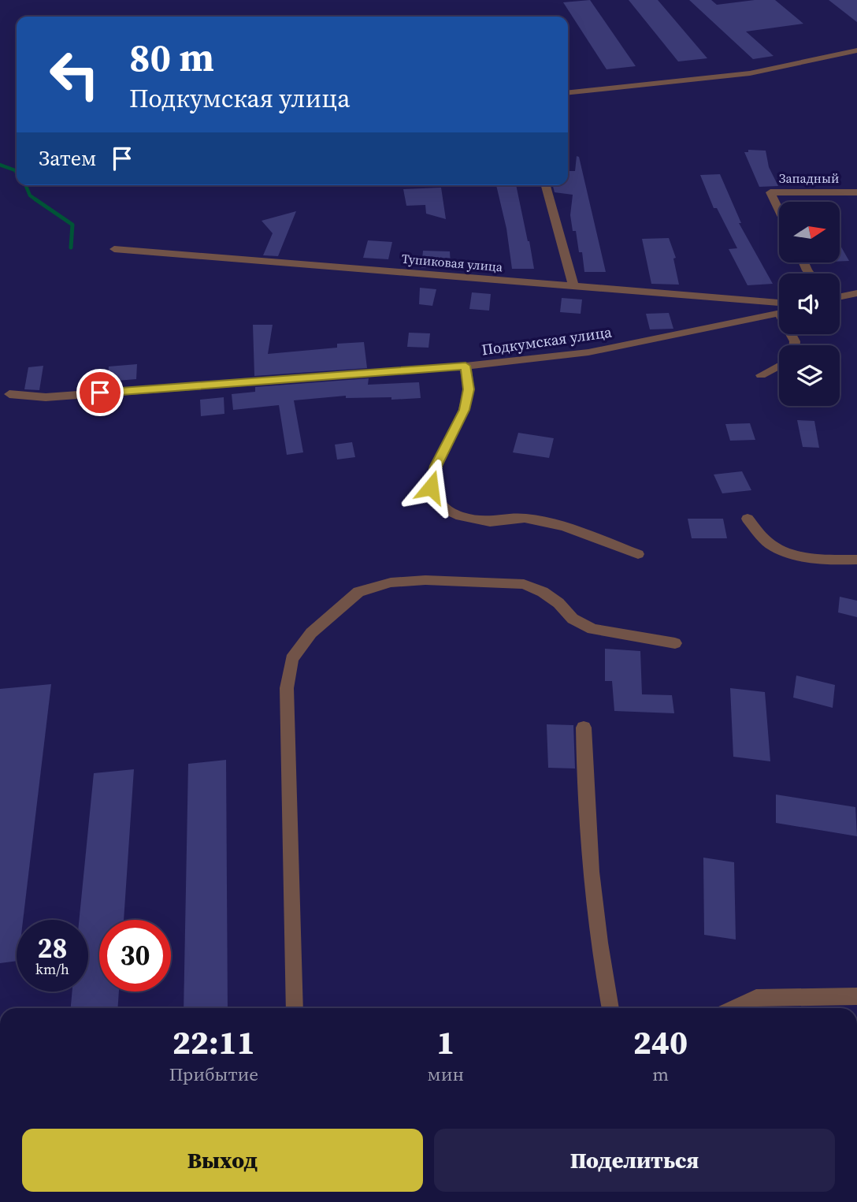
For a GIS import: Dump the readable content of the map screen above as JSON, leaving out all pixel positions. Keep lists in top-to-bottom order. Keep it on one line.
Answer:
{"streets":{"street":["Западный","Тупиковая улица","Подкумская улица"]},"north":"right","page":{"turn":["80 m","Подкумская улица"],"then":"Затем","speed":"28 km/h","limit":"30","eta":["22:11","Прибытие","1","мин","240","m"],"buttons":["Выход","Поделиться"]}}
